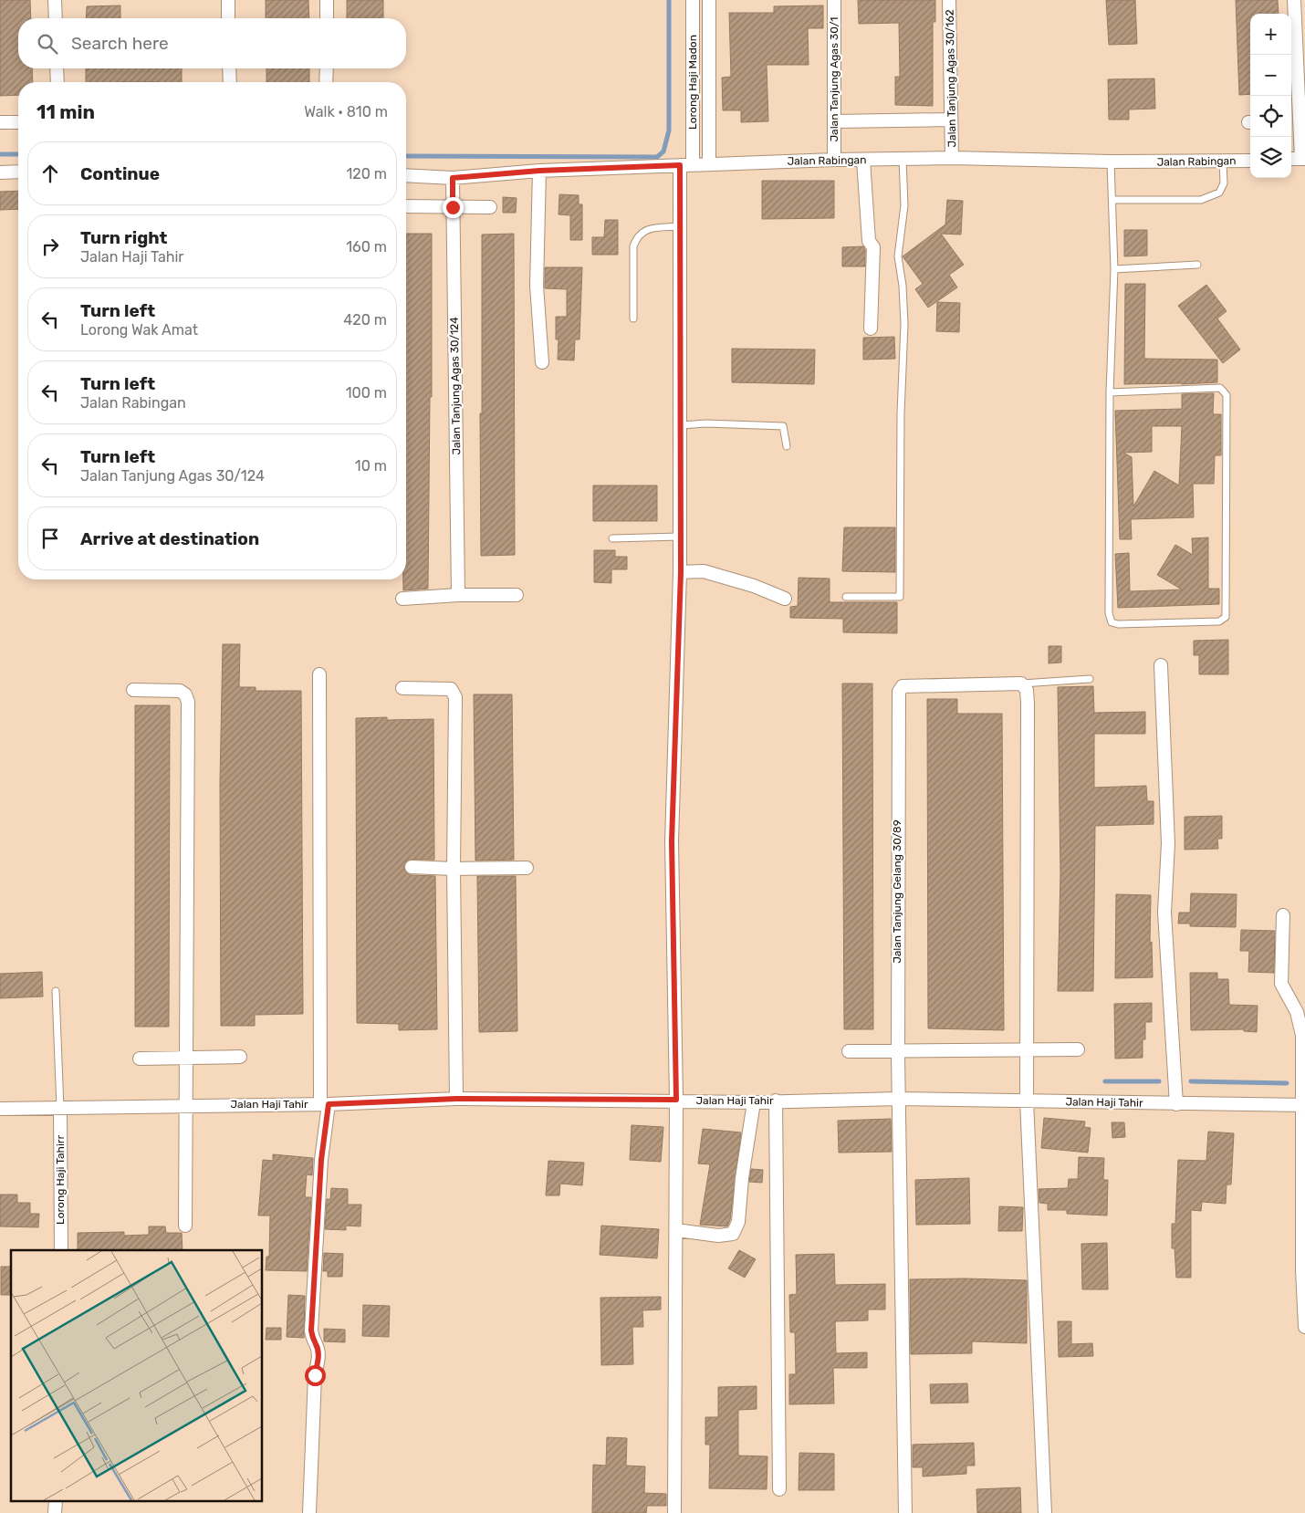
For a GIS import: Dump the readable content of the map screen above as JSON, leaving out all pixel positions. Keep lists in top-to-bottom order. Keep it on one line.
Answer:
{"streets":{"street":["Jalan Tanjung Agas 30/162","Jalan Tanjung Agas 30/1","Lorong Haji Madon","Jalan Rabingan","Jalan Tanjung Agas 30/124","Jalan Tanjung Gelang 30/89","Jalan Haji Tahir","Lorong Haji Tahirr"]},"crossings":[["Jalan Tanjung Agas 30/162","Jalan Rabingan"],["Jalan Tanjung Agas 30/1","Jalan Rabingan"],["Lorong Haji Madon","Jalan Rabingan"],["Lorong Haji Madon","Jalan Haji Tahir"],["Jalan Rabingan","Jalan Tanjung Agas 30/124"],["Jalan Tanjung Gelang 30/89","Jalan Haji Tahir"],["Jalan Haji Tahir","Lorong Haji Tahirr"]],"page":{"map_buttons":["+","−"],"search":"Search here","heading":["11 min","Walk · 810 m"],"list":[["Continue","120 m"],["Turn right","Jalan Haji Tahir","160 m"],["Turn left","Lorong Wak Amat","420 m"],["Turn left","Jalan Rabingan","100 m"],["Turn left","Jalan Tanjung Agas 30/124","10 m"],"Arrive at destination"]}}
